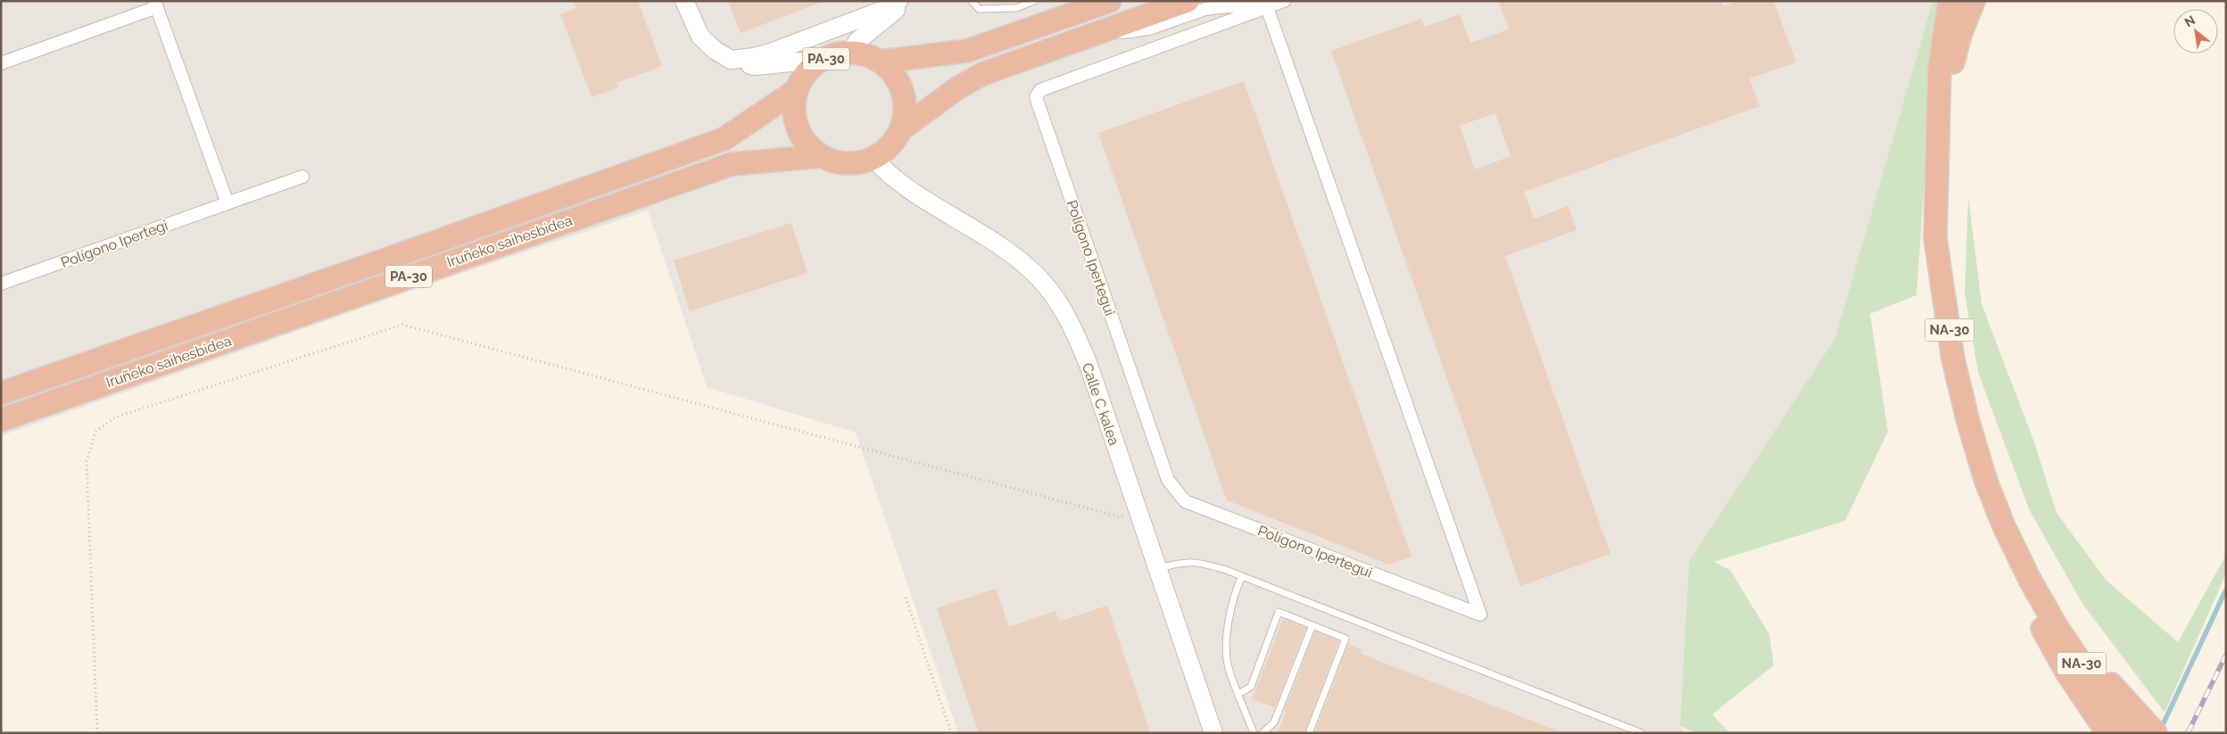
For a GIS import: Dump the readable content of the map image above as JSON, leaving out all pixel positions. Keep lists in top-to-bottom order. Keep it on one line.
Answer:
{"streets":{"highway":["PA-30","Iruñeko saihesbidea","NA-30"],"street":["Polígono Ipertegi","Polígono Ipertegui","Calle C kalea"]},"crossings":[["PA-30","Iruñeko saihesbidea"],["PA-30","Calle C kalea"],["Iruñeko saihesbidea","Calle C kalea"]],"north":"top left"}
